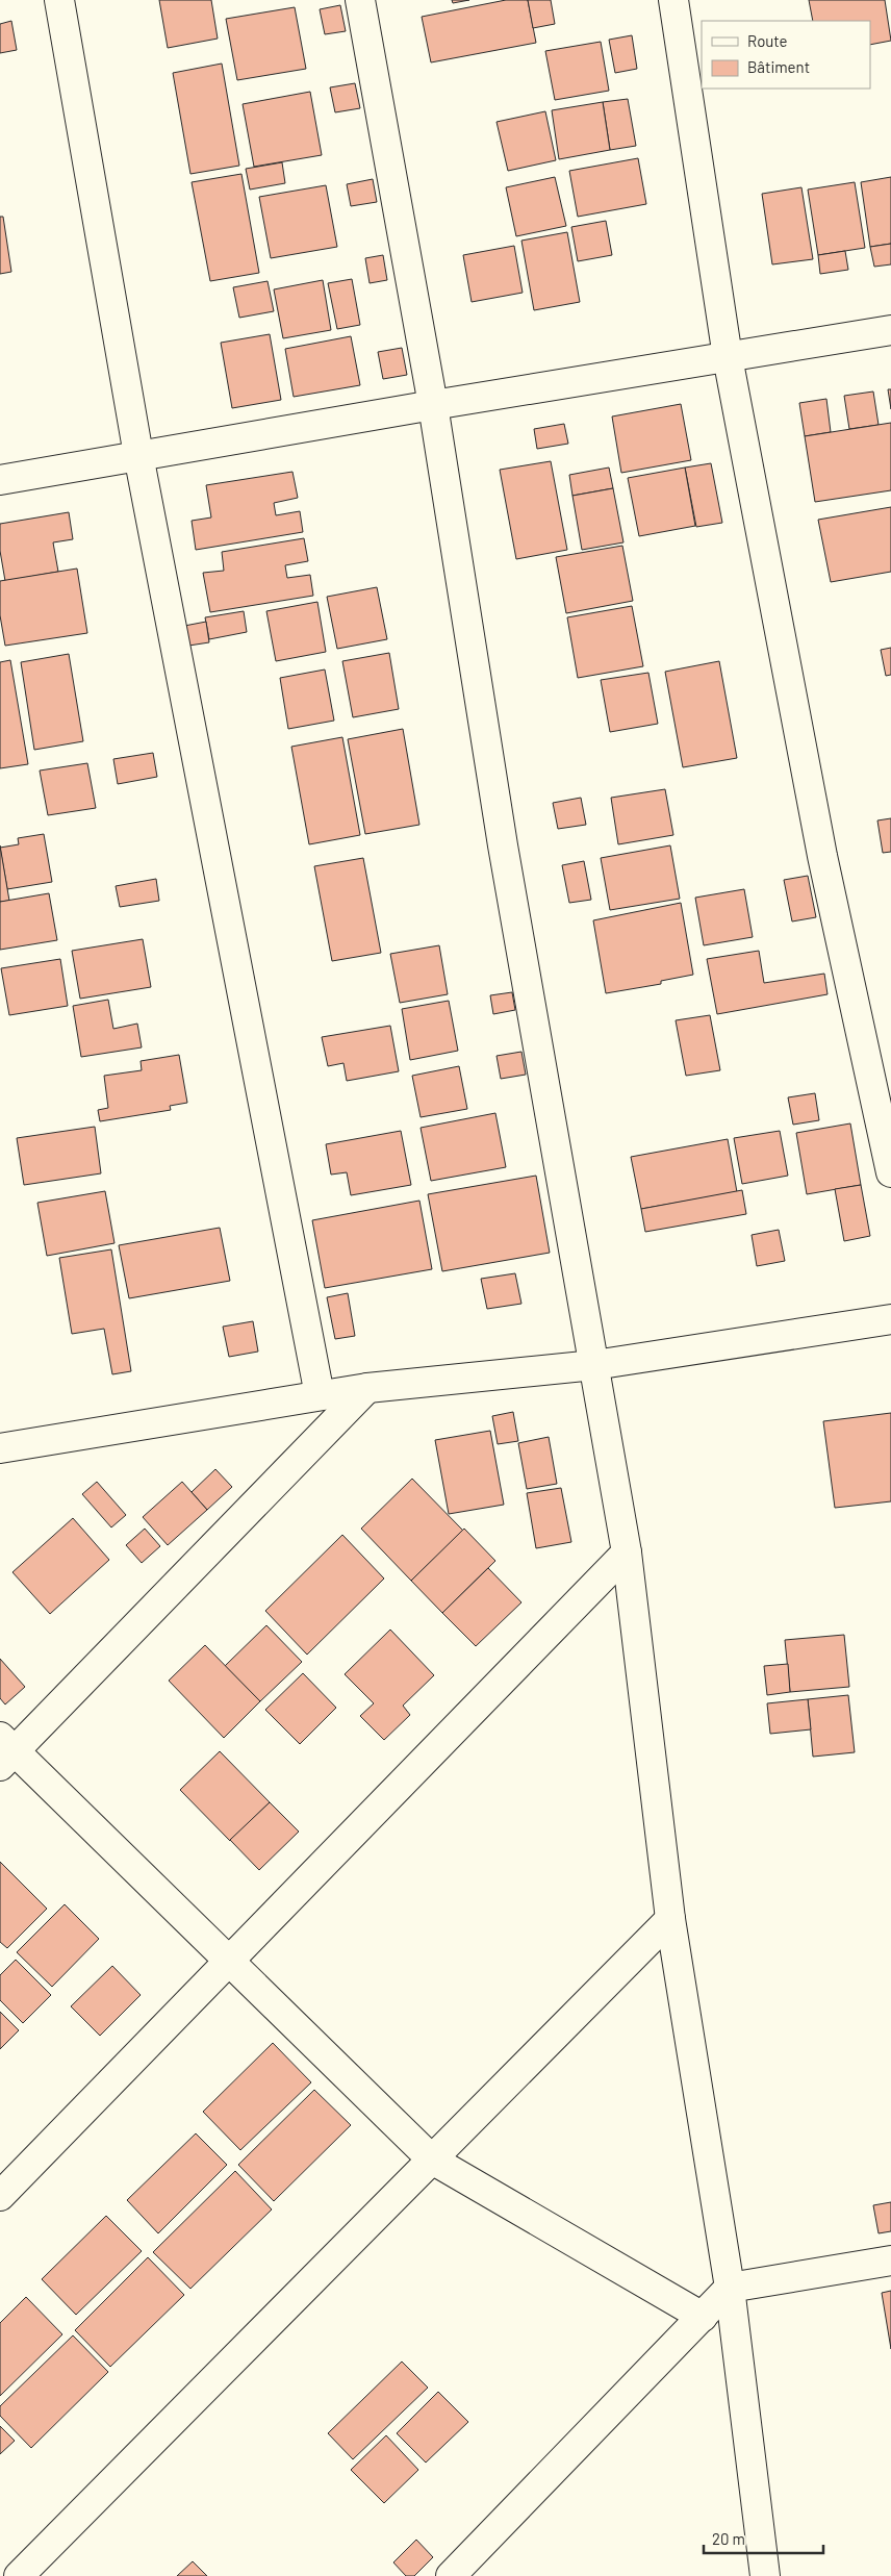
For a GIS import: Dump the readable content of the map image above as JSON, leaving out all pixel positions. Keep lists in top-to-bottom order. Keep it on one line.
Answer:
{"legend":["Route","Bâtiment"],"scale_bar":"20 m"}
